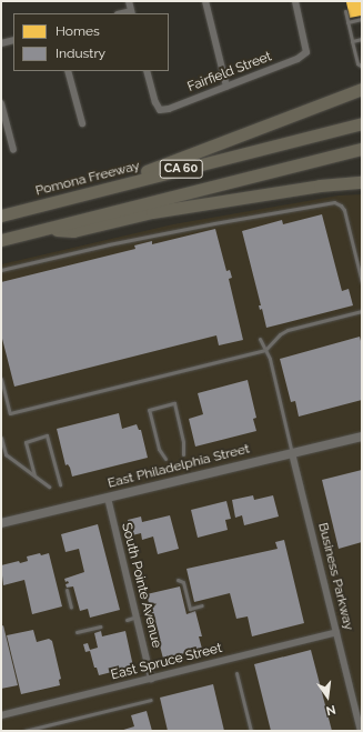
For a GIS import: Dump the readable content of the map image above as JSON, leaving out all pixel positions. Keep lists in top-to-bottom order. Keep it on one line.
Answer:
{"streets":{"highway":["CA 60","Pomona Freeway"],"street":["Fairfield Street","East Philadelphia Street","Business Parkway","South Pointe Avenue","East Spruce Street"]},"crossings":[["East Philadelphia Street","Business Parkway"],["East Philadelphia Street","South Pointe Avenue"],["Business Parkway","East Spruce Street"],["South Pointe Avenue","East Spruce Street"]],"legend":["Homes","Industry"],"north":"bottom"}
